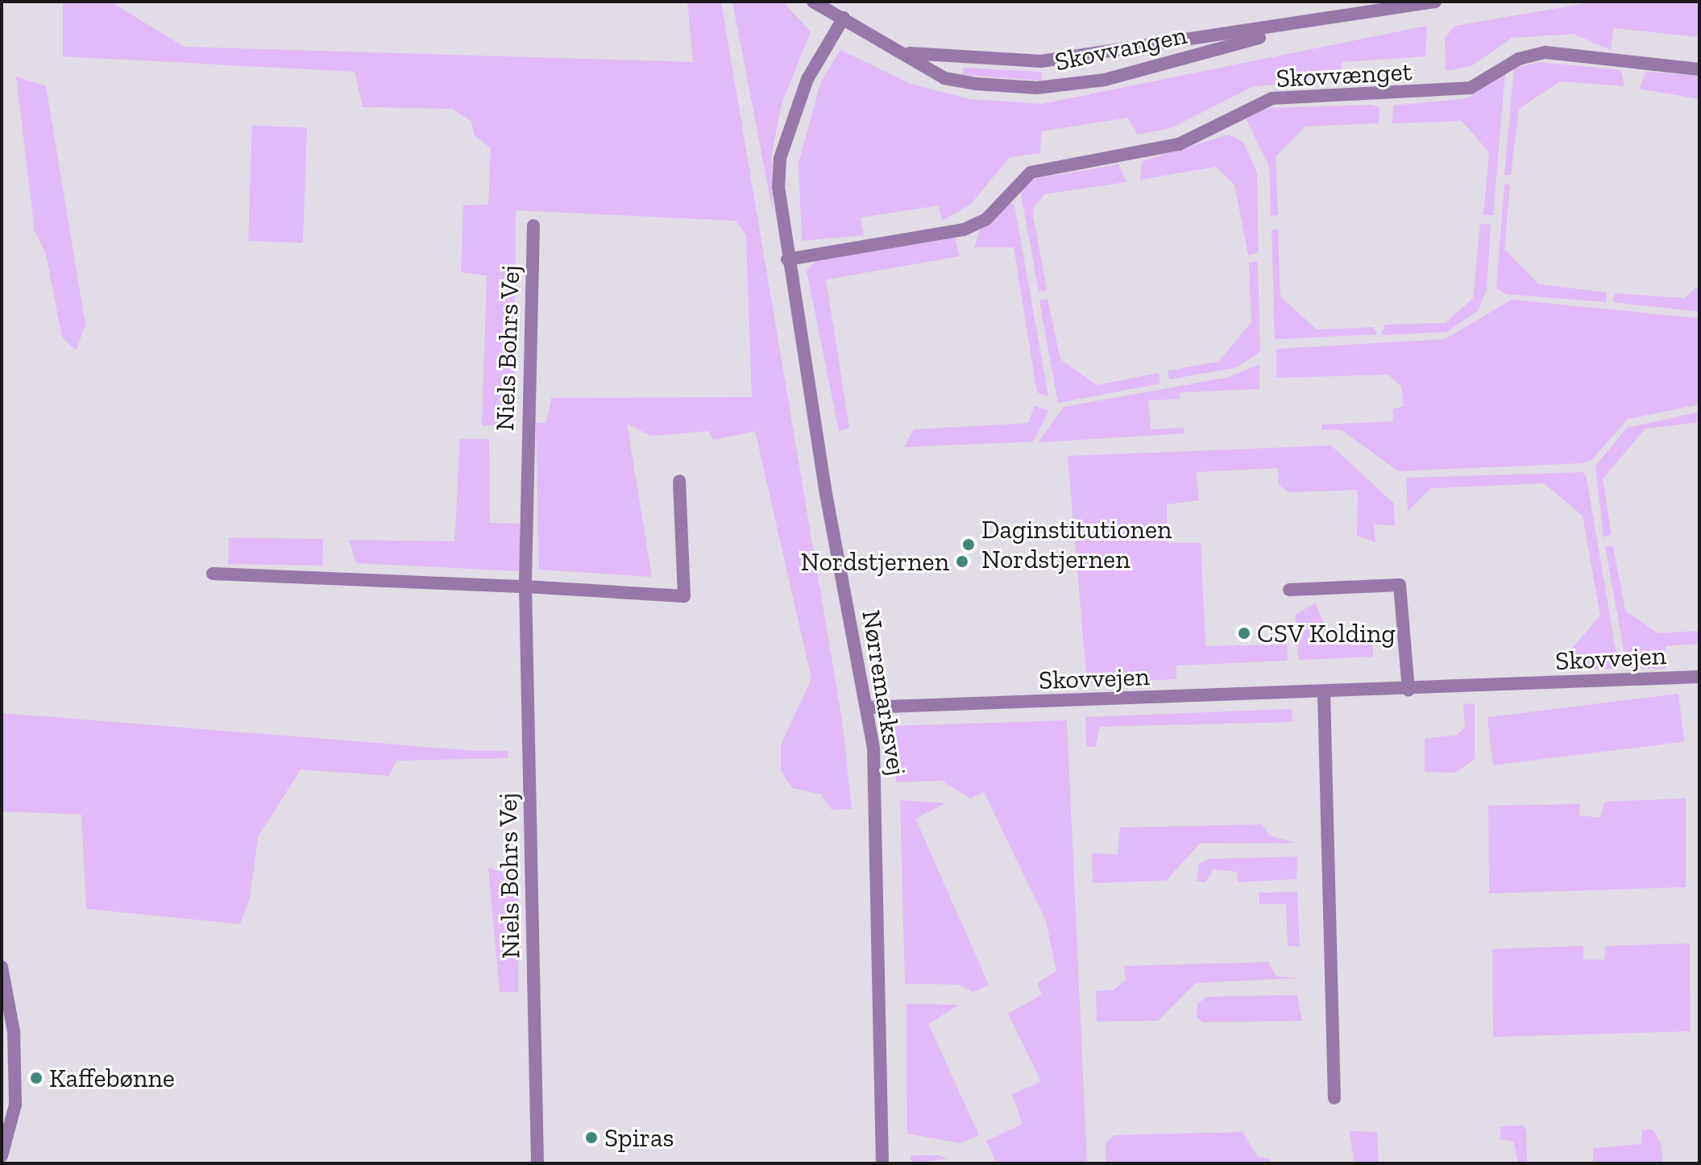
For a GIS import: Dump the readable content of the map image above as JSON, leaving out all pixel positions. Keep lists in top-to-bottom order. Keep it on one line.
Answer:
{"streets":{"street":["Skovvangen","Skovvænget","Niels Bohrs Vej","Skovvejen","Nørremarksvej"]},"crossings":[["Skovvangen","Nørremarksvej"],["Skovvænget","Nørremarksvej"],["Skovvejen","Nørremarksvej"]],"places":["Daginstitutionen Nordstjernen","Nordstjernen","CSV Kolding","Kaffebønne","Spiras"]}
